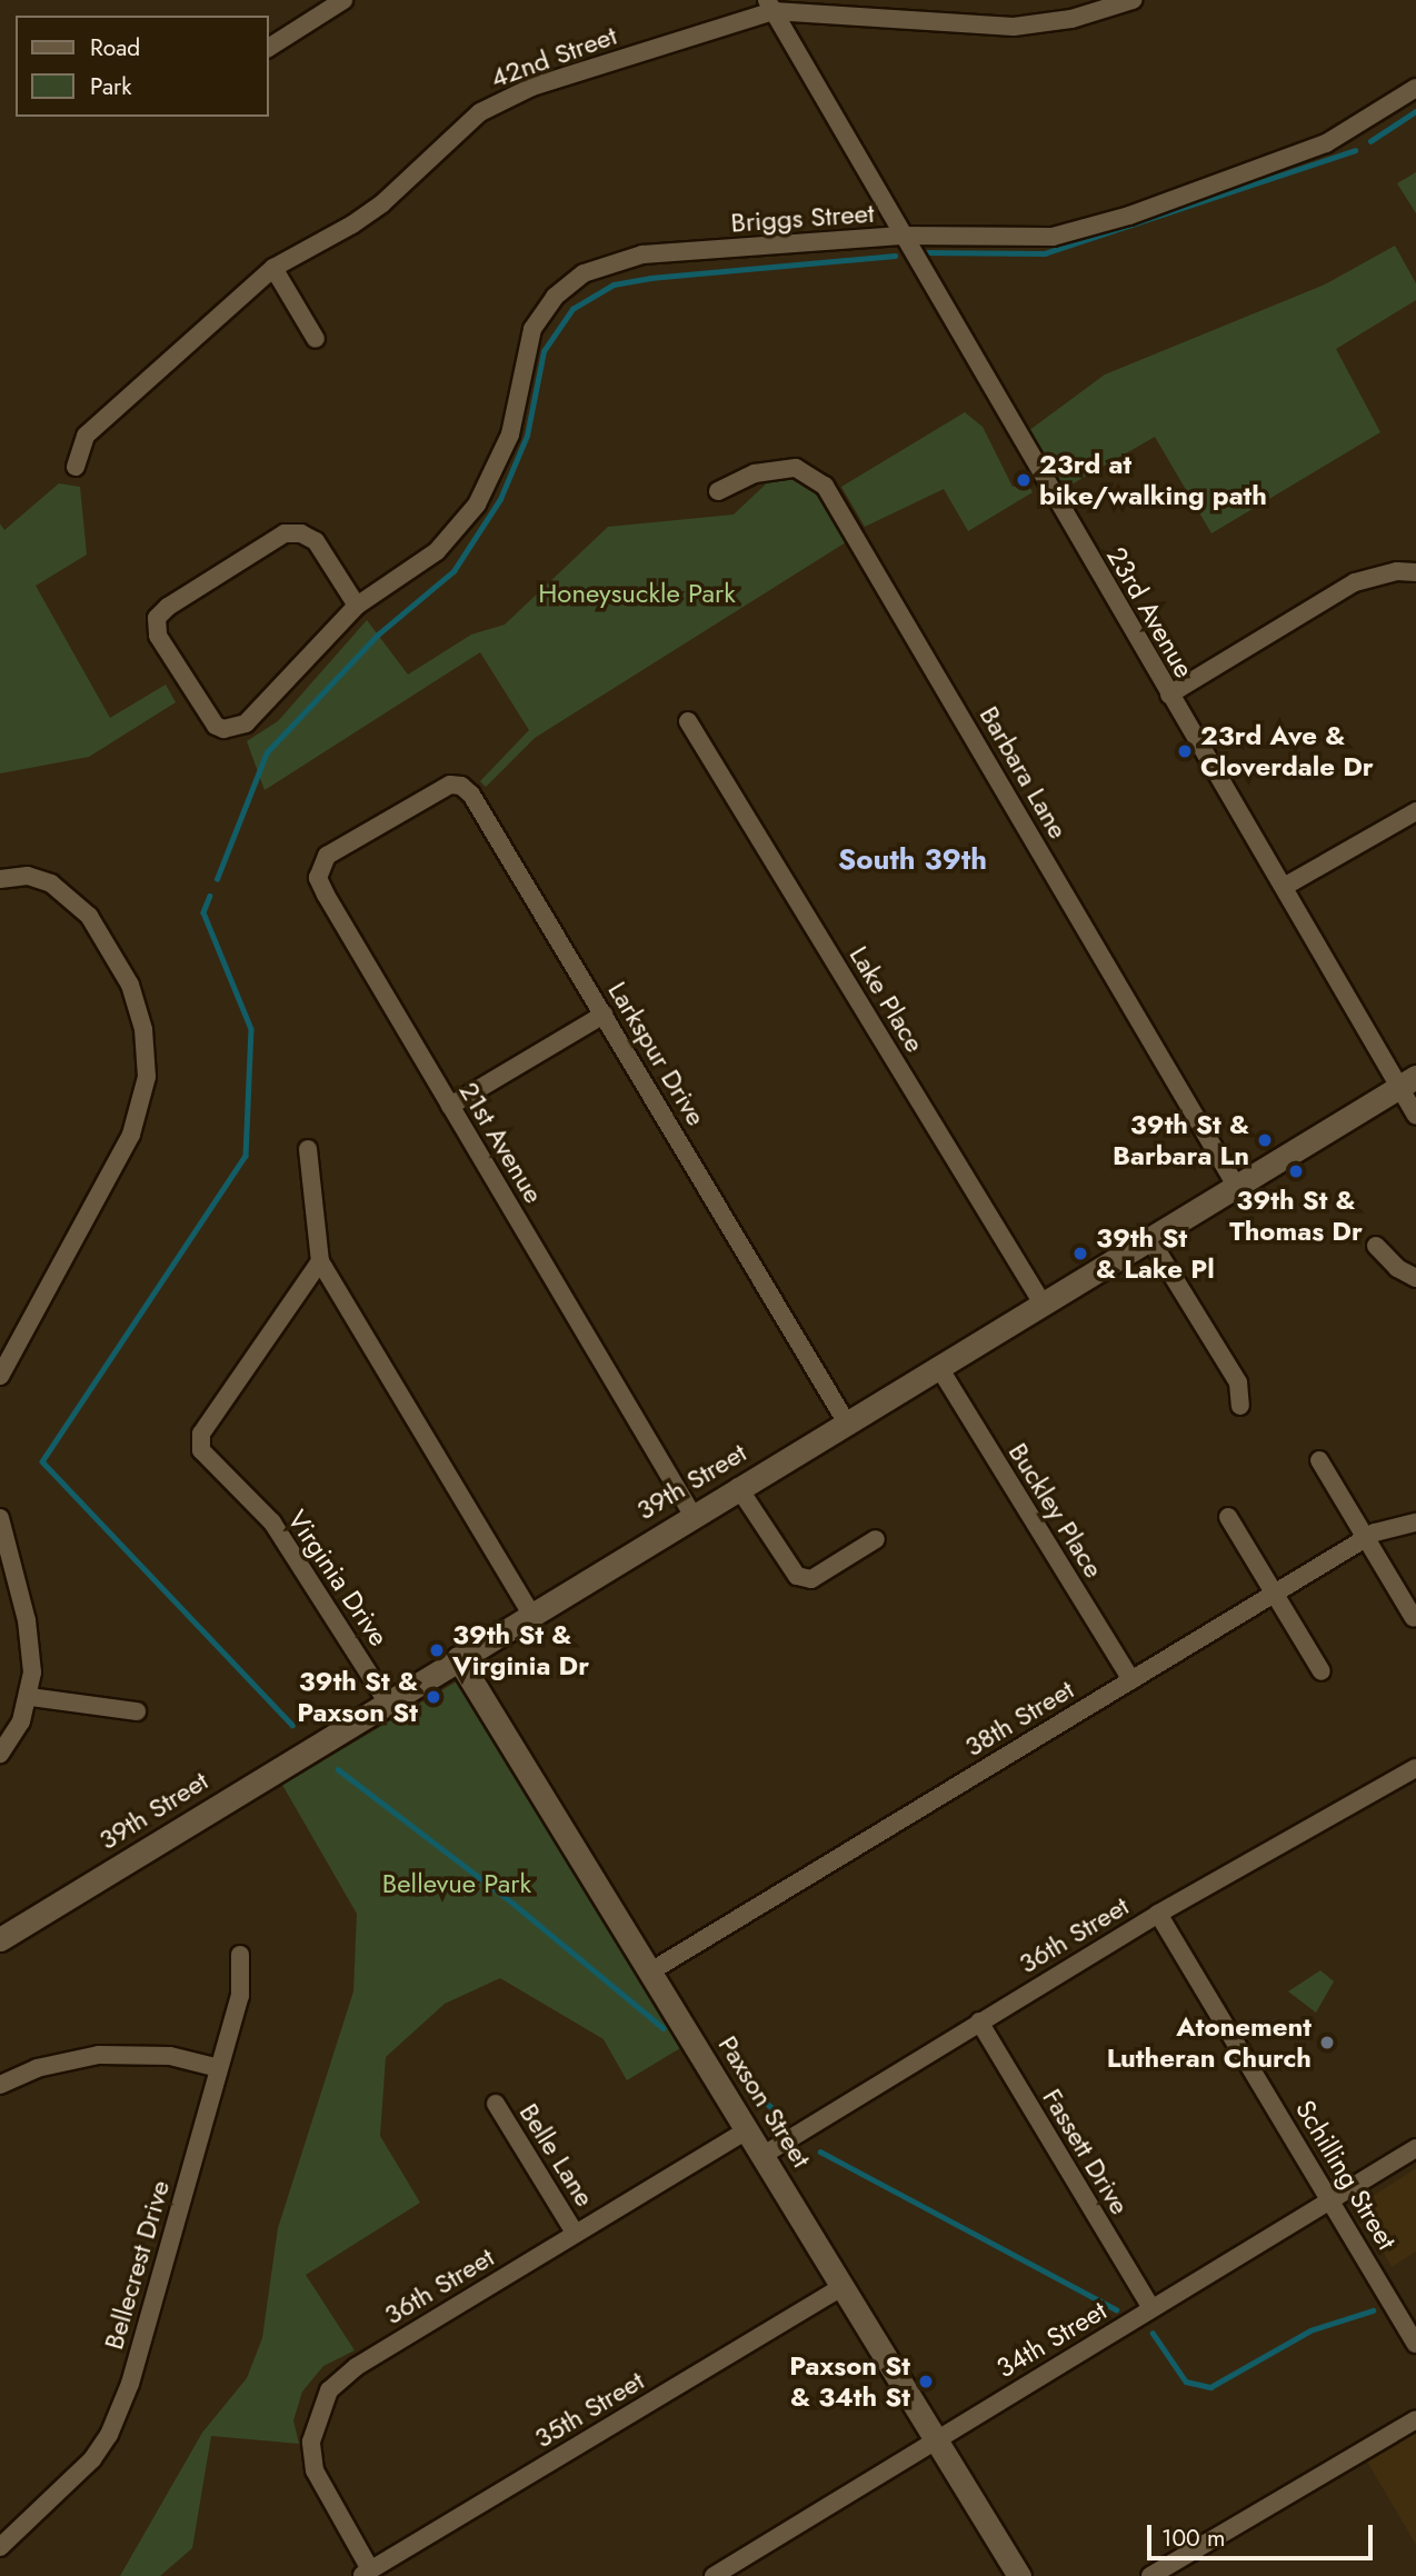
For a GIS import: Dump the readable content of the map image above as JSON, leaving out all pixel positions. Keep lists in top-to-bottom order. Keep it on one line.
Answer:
{"streets":{"main road":["39th Street","Paxson Street"],"street":["42nd Street","Briggs Street","23rd Avenue","Barbara Lane","Lake Place","Larkspur Drive","21st Avenue","Buckley Place","Virginia Drive","38th Street","36th Street","Fassett Drive","Belle Lane","Schilling Street","Bellecrest Drive","34th Street","35th Street"]},"crossings":[["42nd Street","23rd Avenue"],["Briggs Street","23rd Avenue"],["23rd Avenue","39th Street"],["Barbara Lane","39th Street"],["Lake Place","39th Street"],["Larkspur Drive","21st Avenue"],["Larkspur Drive","39th Street"],["21st Avenue","39th Street"],["39th Street","Buckley Place"],["39th Street","Virginia Drive"],["39th Street","Paxson Street"],["Buckley Place","38th Street"],["38th Street","Paxson Street"],["36th Street","Paxson Street"],["36th Street","Fassett Drive"],["36th Street","Belle Lane"],["36th Street","Schilling Street"],["36th Street","35th Street"],["Paxson Street","34th Street"],["Paxson Street","35th Street"],["Fassett Drive","34th Street"],["Schilling Street","34th Street"]],"districts":["South 39th"],"parks":["Honeysuckle Park","Bellevue Park"],"places":["23rd at bike/walking path","23rd Ave & Cloverdale Dr","39th St & Barbara Ln","39th St & Thomas Dr","39th St & Lake Pl","39th St & Virginia Dr","39th St & Paxson St","Atonement Lutheran Church","Paxson St & 34th St"],"legend":["Road","Park"],"scale_bar":"100 m"}
